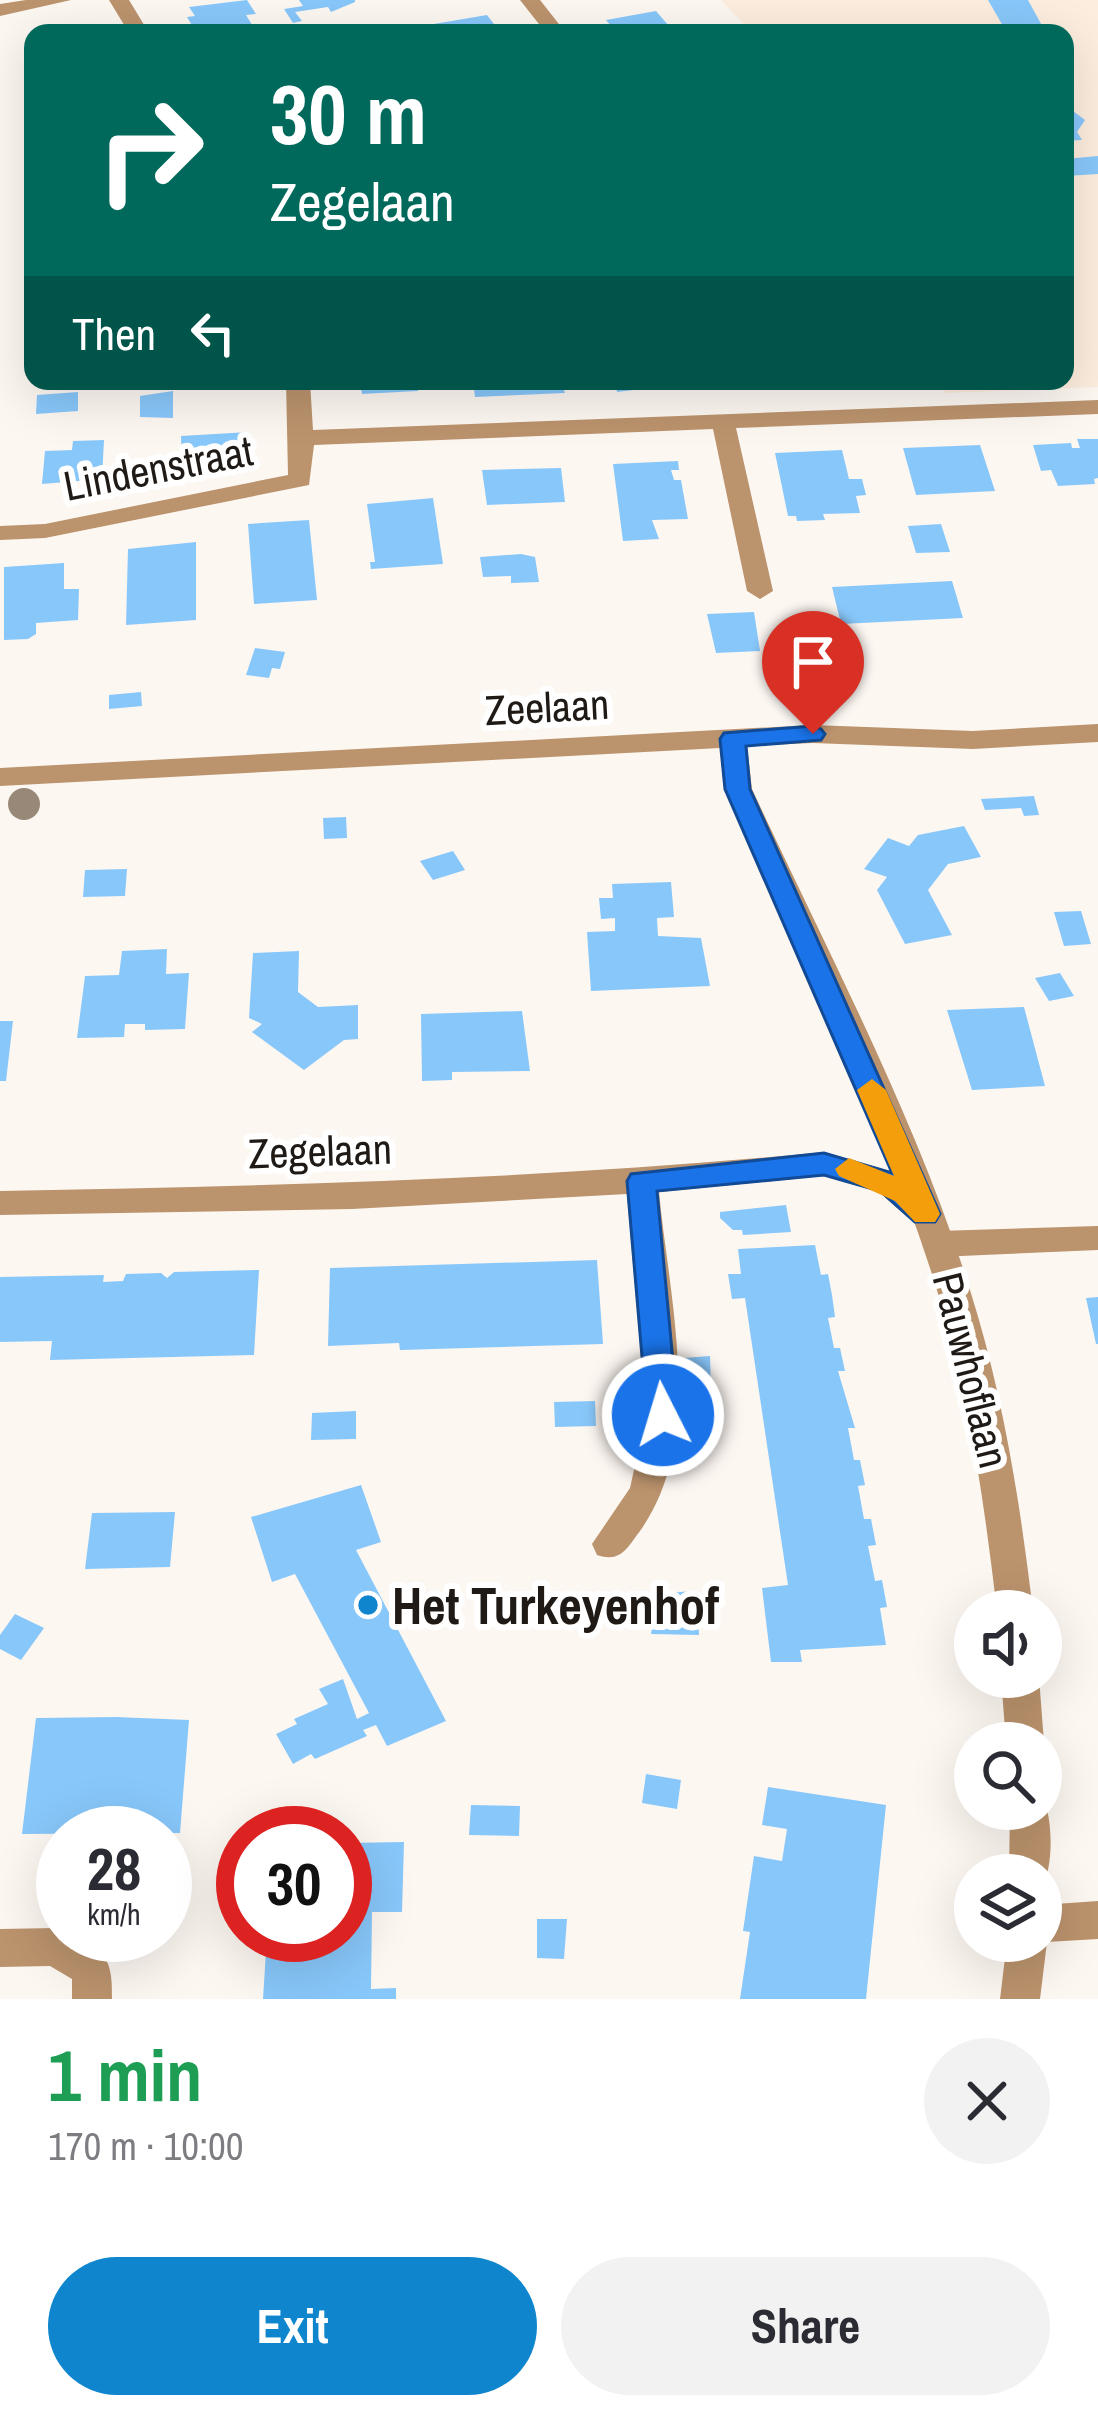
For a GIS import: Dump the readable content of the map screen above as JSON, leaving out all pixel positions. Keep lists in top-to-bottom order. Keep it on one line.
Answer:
{"streets":{"street":["Lindenstraat","Zeelaan","Zegelaan","Pauwhoflaan"]},"crossings":[["Zeelaan","Pauwhoflaan"],["Zegelaan","Pauwhoflaan"]],"places":["Het Turkeyenhof"],"page":{"turn":["30 m","Zegelaan"],"then":"Then","speed":"28 km/h","limit":"30","heading":["1 min","170 m · 10:00"],"buttons":["Exit","Share"]}}
